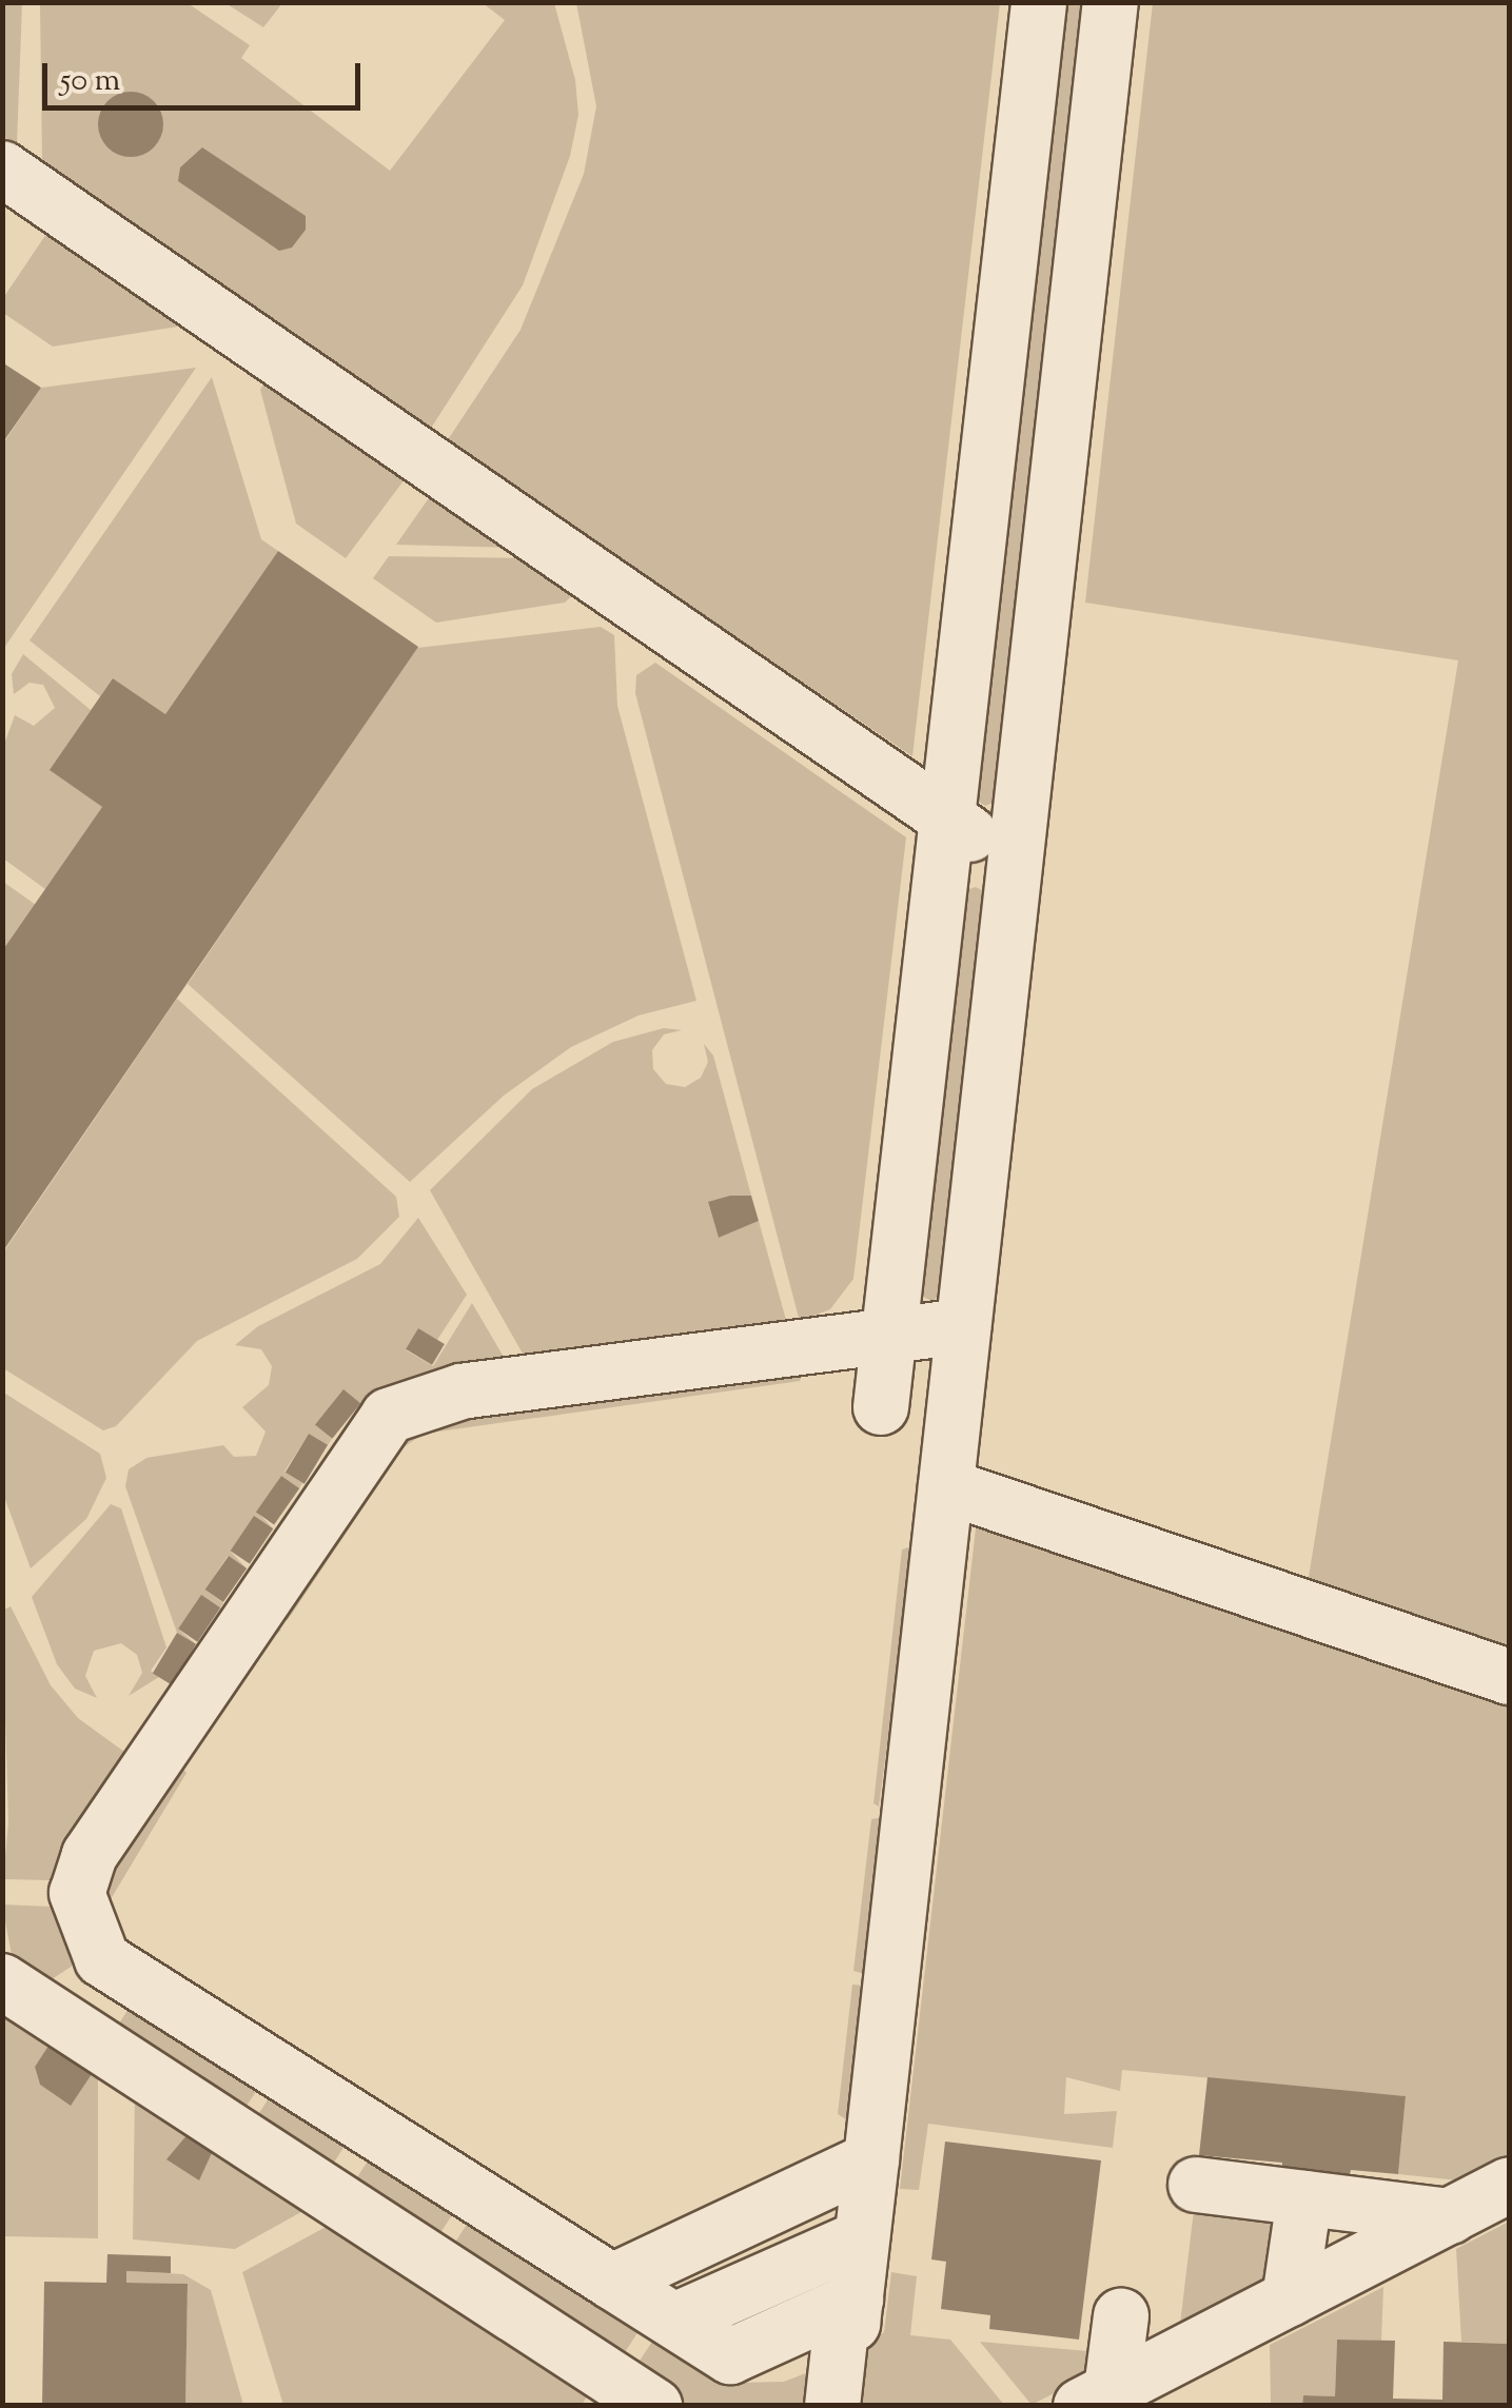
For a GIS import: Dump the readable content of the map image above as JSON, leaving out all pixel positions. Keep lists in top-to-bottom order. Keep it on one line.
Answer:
{"scale_bar":"50 m"}
